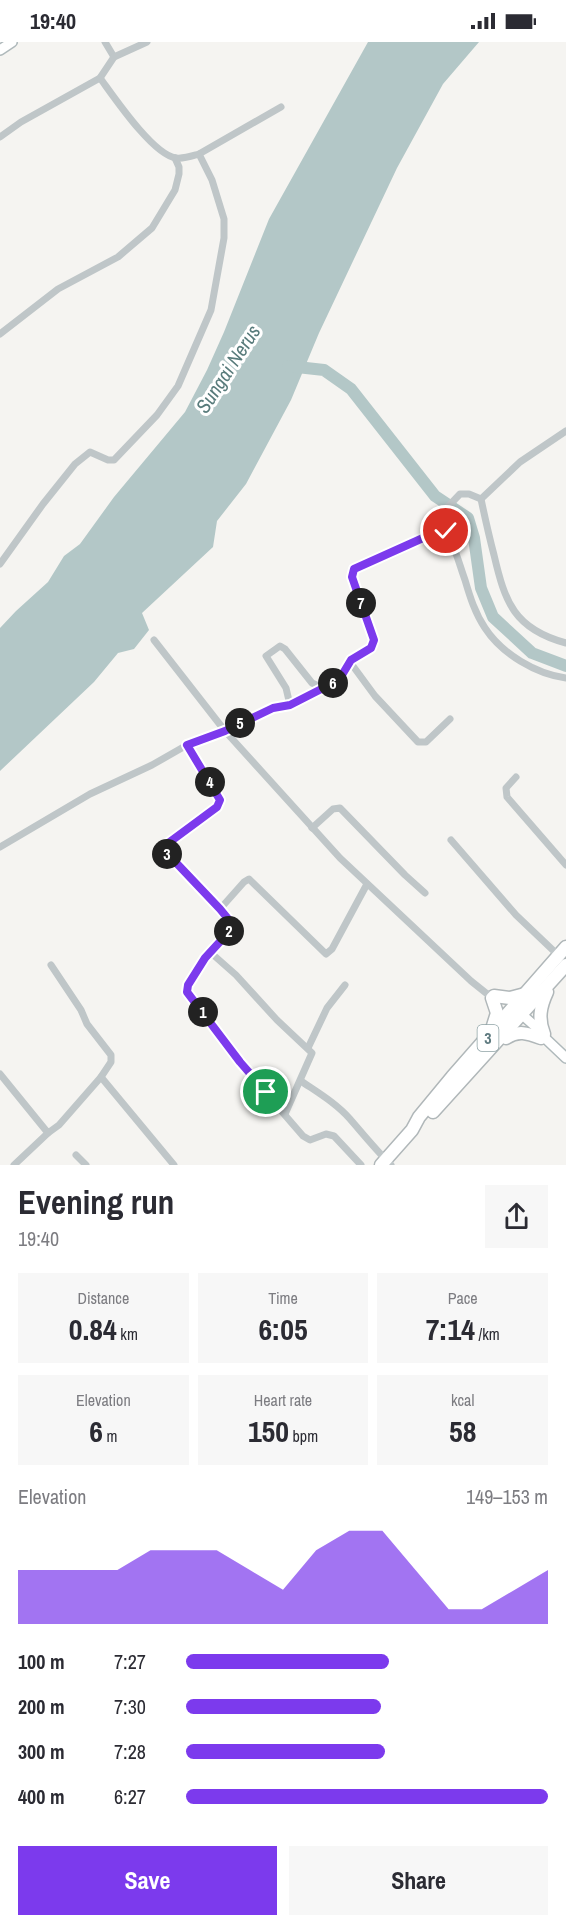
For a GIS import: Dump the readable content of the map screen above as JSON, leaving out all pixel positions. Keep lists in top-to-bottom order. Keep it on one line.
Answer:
{"streets":{"highway":["3"]},"water":["Sungai Nerus"],"page":{"status":"19:40","pins":["7","6","5","4","3","2","1"],"heading":["Evening run","19:40"],"stats":[["Distance","0.84 km"],["Time","6:05"],["Pace","7:14 /km"],["Elevation","6 m"],["Heart rate","150 bpm"],["kcal","58"]],"chart":["Elevation","149–153 m"],"list":[{"name":"100 m","note":"7:27"},{"name":"200 m","note":"7:30"},{"name":"300 m","note":"7:28"},{"name":"400 m","note":"6:27"}],"buttons":["Save","Share"]}}
